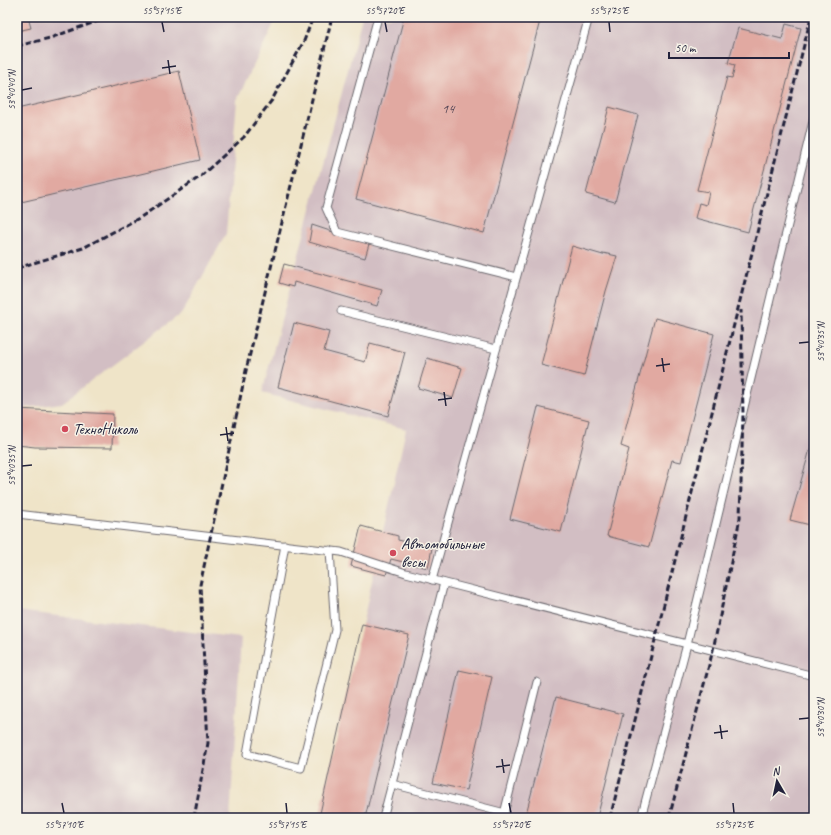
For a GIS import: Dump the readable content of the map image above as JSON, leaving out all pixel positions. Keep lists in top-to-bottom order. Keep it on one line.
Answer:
{"places":["ТехноНиколь","Автомобильные весы"],"house_numbers":["14"],"scale_bar":"50 m","north":"top","coordinates":["55°57'15\"E","55°57'20\"E","55°57'25\"E","53°40'40\"N","53°40'35\"N","53°40'30\"N","55°57'10\"E"]}
